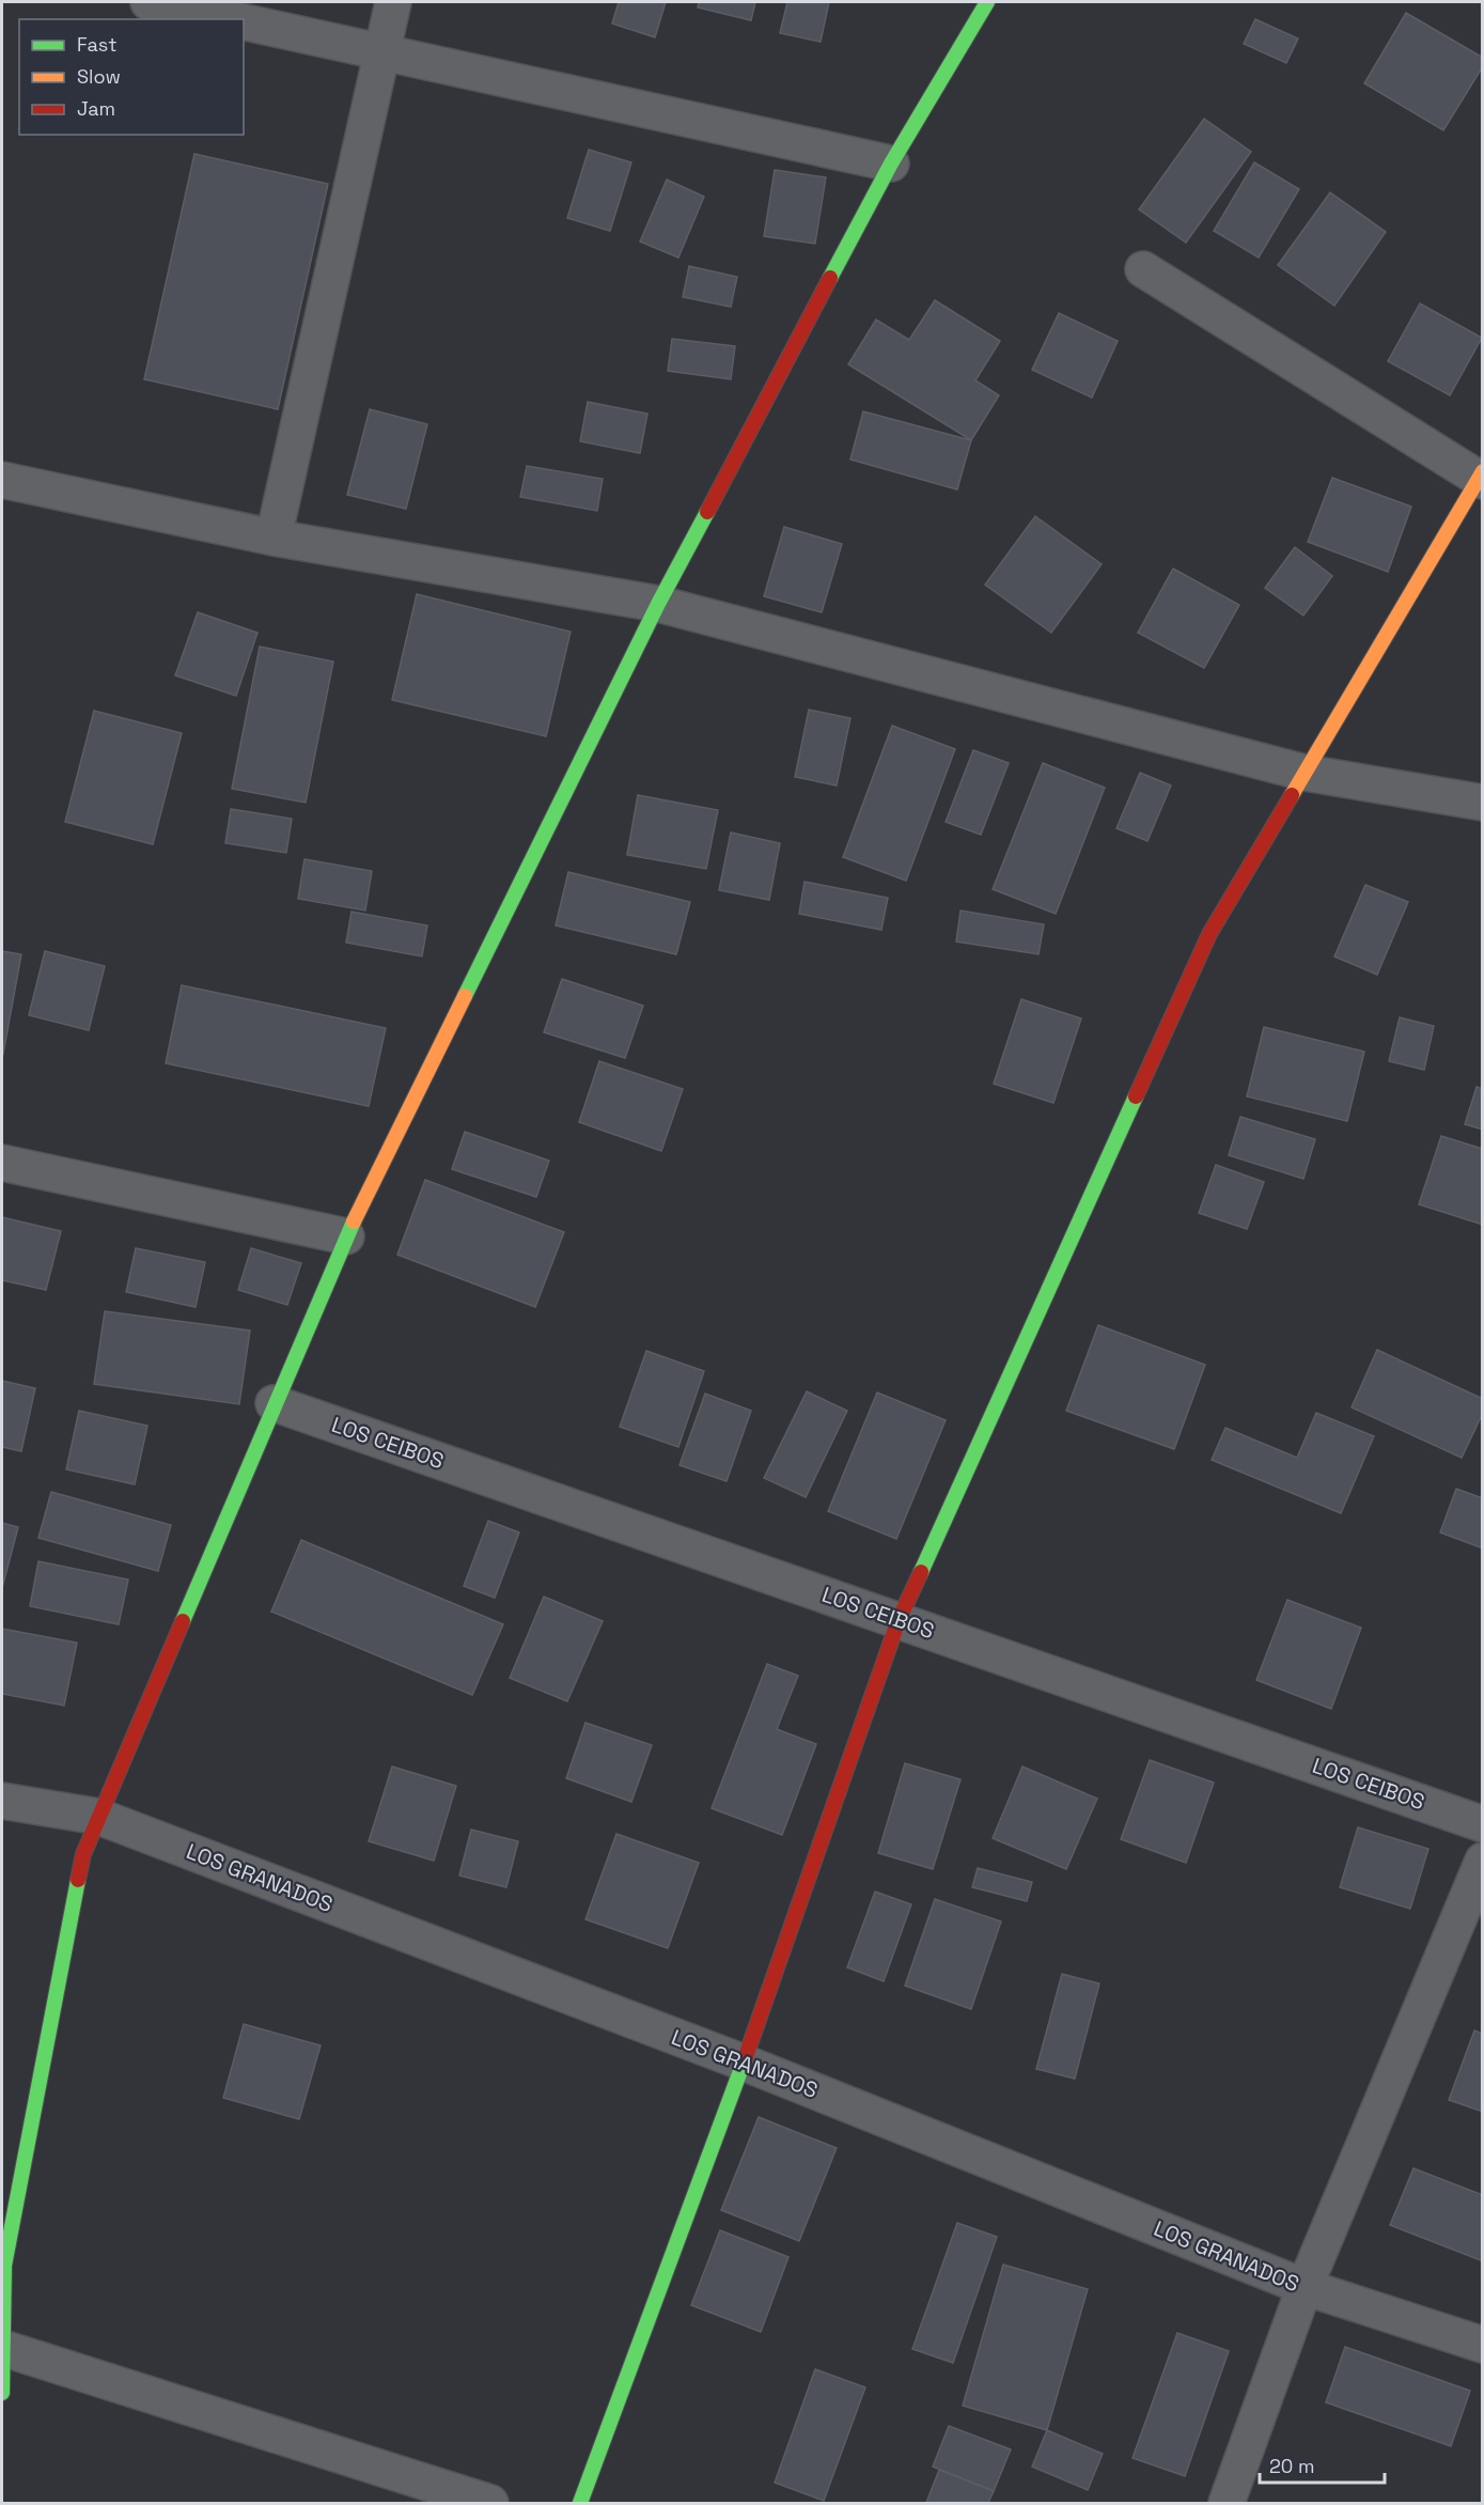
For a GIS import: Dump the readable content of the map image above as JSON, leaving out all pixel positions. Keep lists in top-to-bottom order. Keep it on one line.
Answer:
{"streets":{"street":["LOS CEIBOS","LOS GRANADOS"]},"legend":["Fast","Slow","Jam"],"scale_bar":"20 m"}
